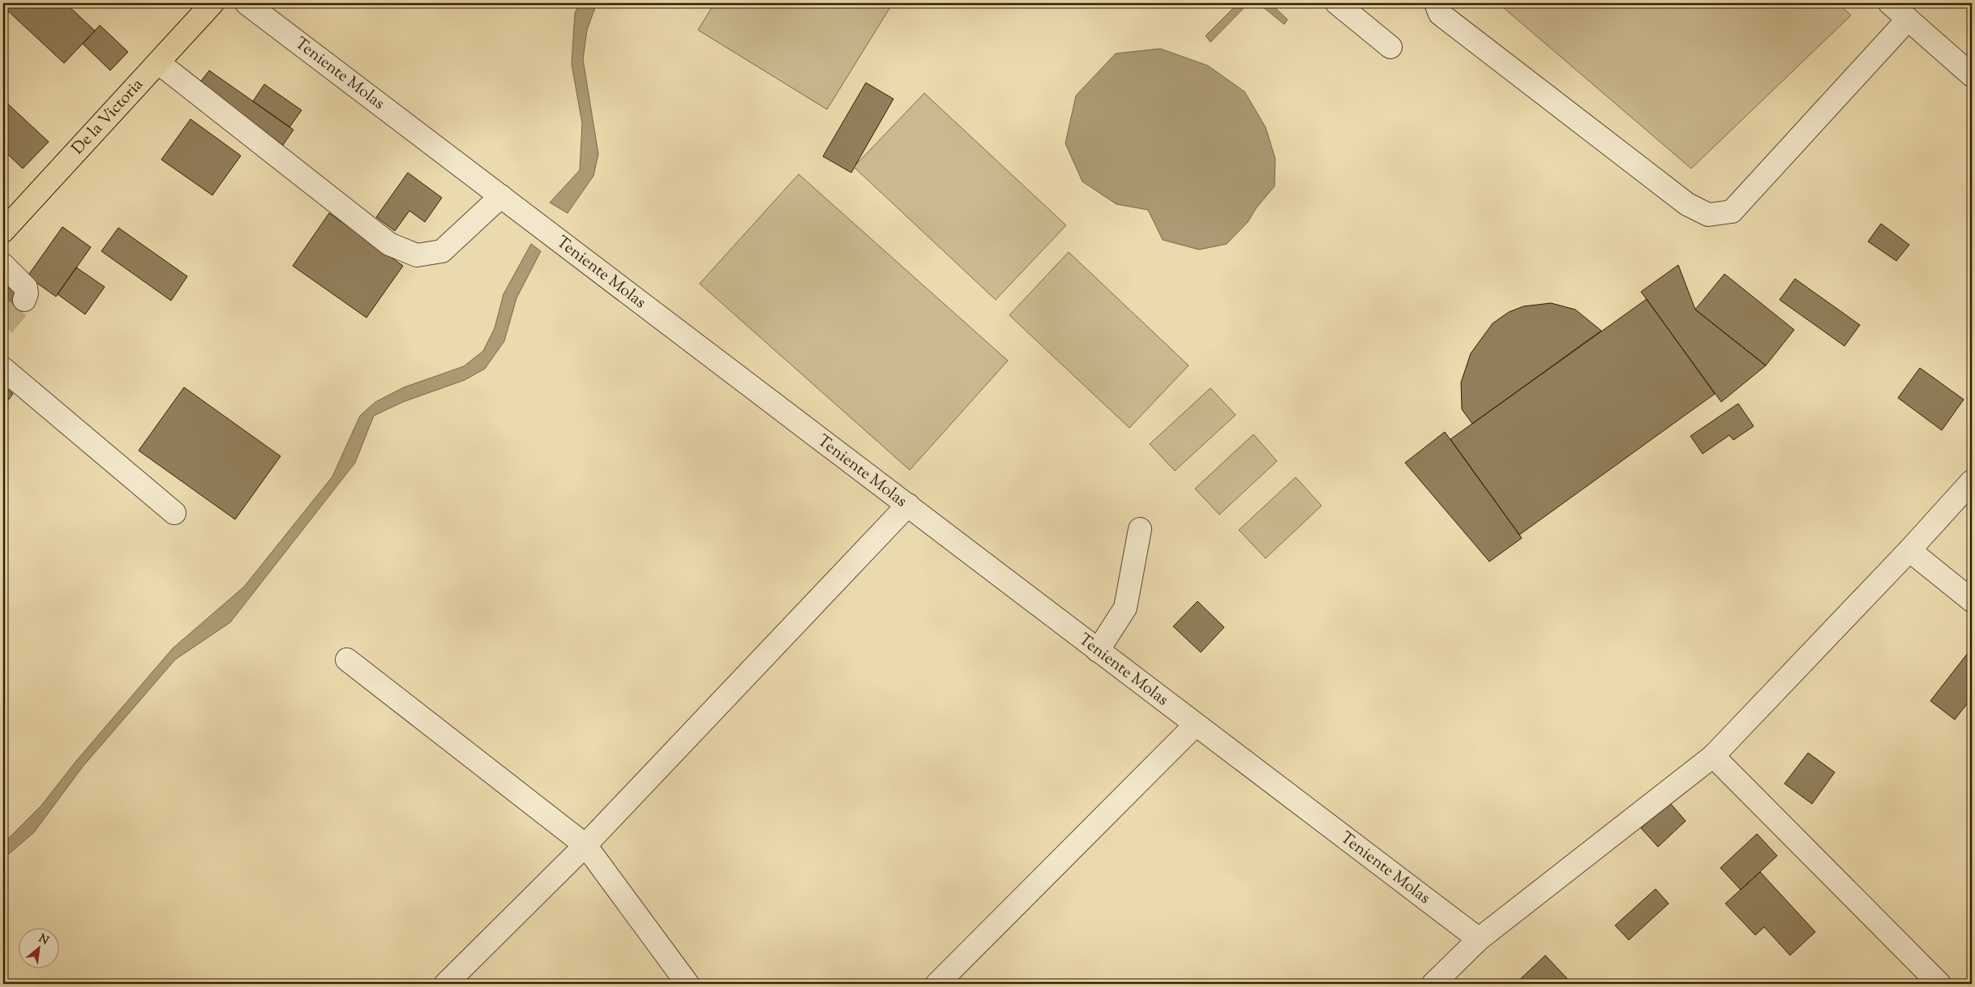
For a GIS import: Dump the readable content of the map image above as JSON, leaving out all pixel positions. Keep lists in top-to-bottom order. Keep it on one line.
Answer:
{"streets":{"main road":["De la Victoria"],"street":["Teniente Molas"]},"north":"top right"}
